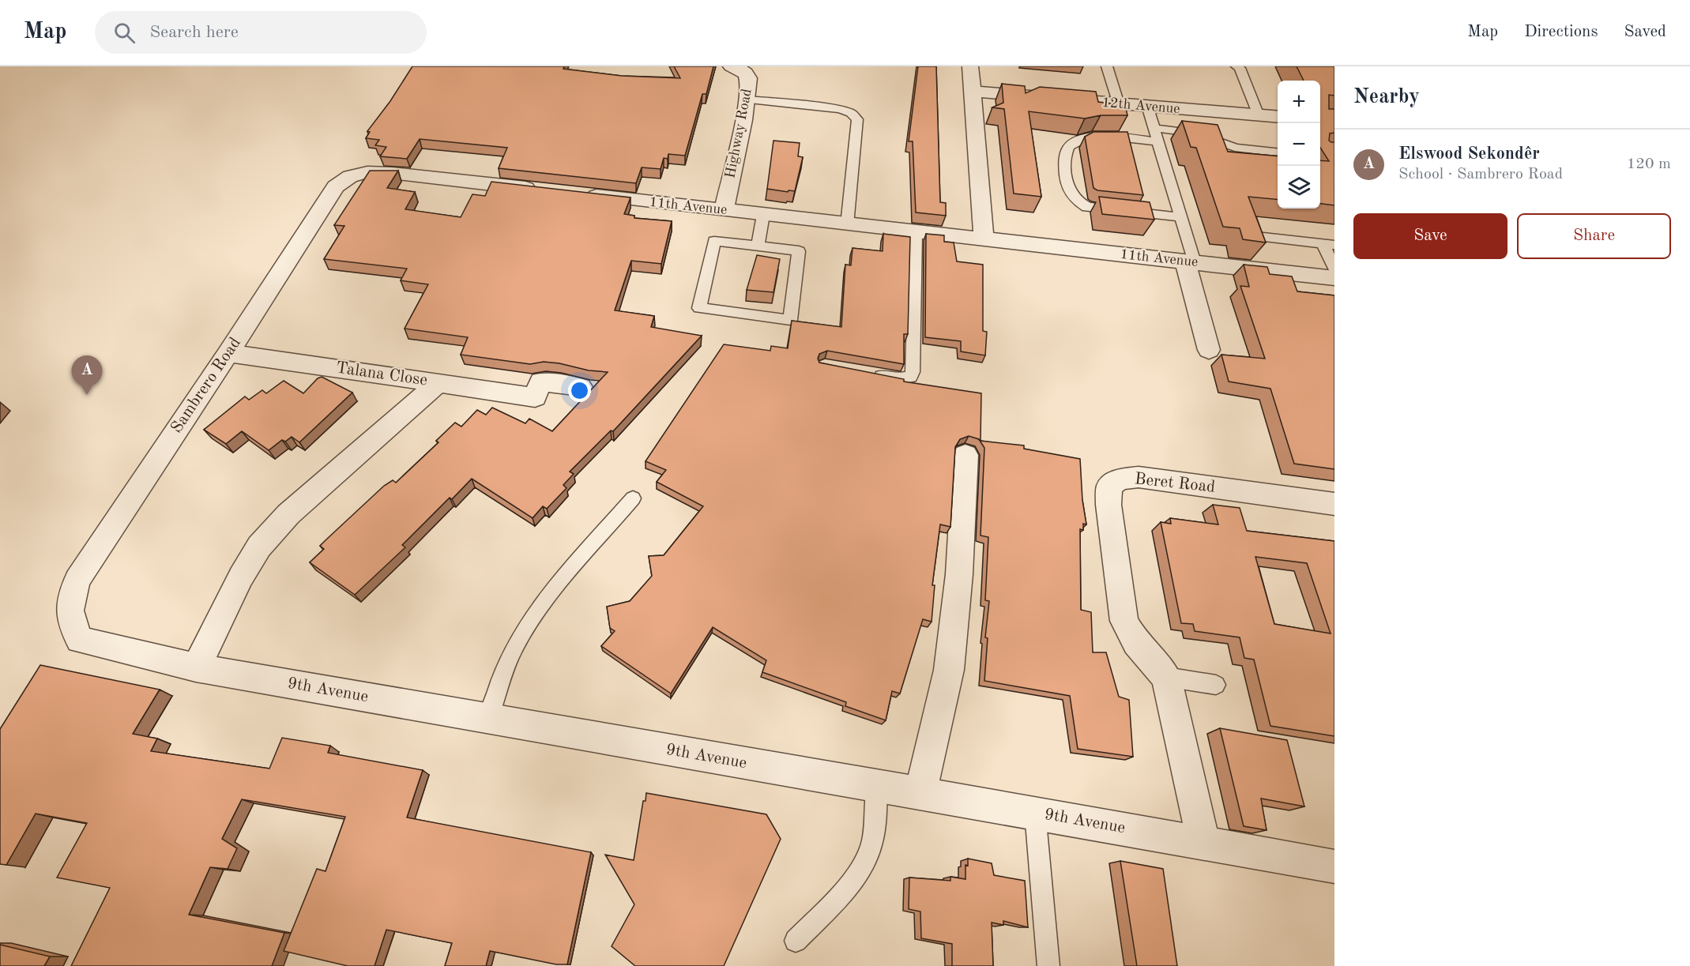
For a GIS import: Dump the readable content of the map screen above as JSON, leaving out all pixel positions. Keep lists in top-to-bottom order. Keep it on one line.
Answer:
{"streets":{"street":["12th Avenue","Highway Road","11th Avenue","Talana Close","Sambrero Road","Beret Road","9th Avenue"]},"crossings":[["Highway Road","11th Avenue"],["Talana Close","Sambrero Road"],["Sambrero Road","9th Avenue"],["Beret Road","9th Avenue"]],"page":{"header":"Map","search":"Search here","nav":["Map","Directions","Saved"],"heading":"Nearby","map_buttons":["+","−"],"list":[{"mark":"A","name":"Elswood Sekondêr","note":"School · Sambrero Road","value":"120 m"}],"buttons":["Save","Share"],"pins":"A"}}
